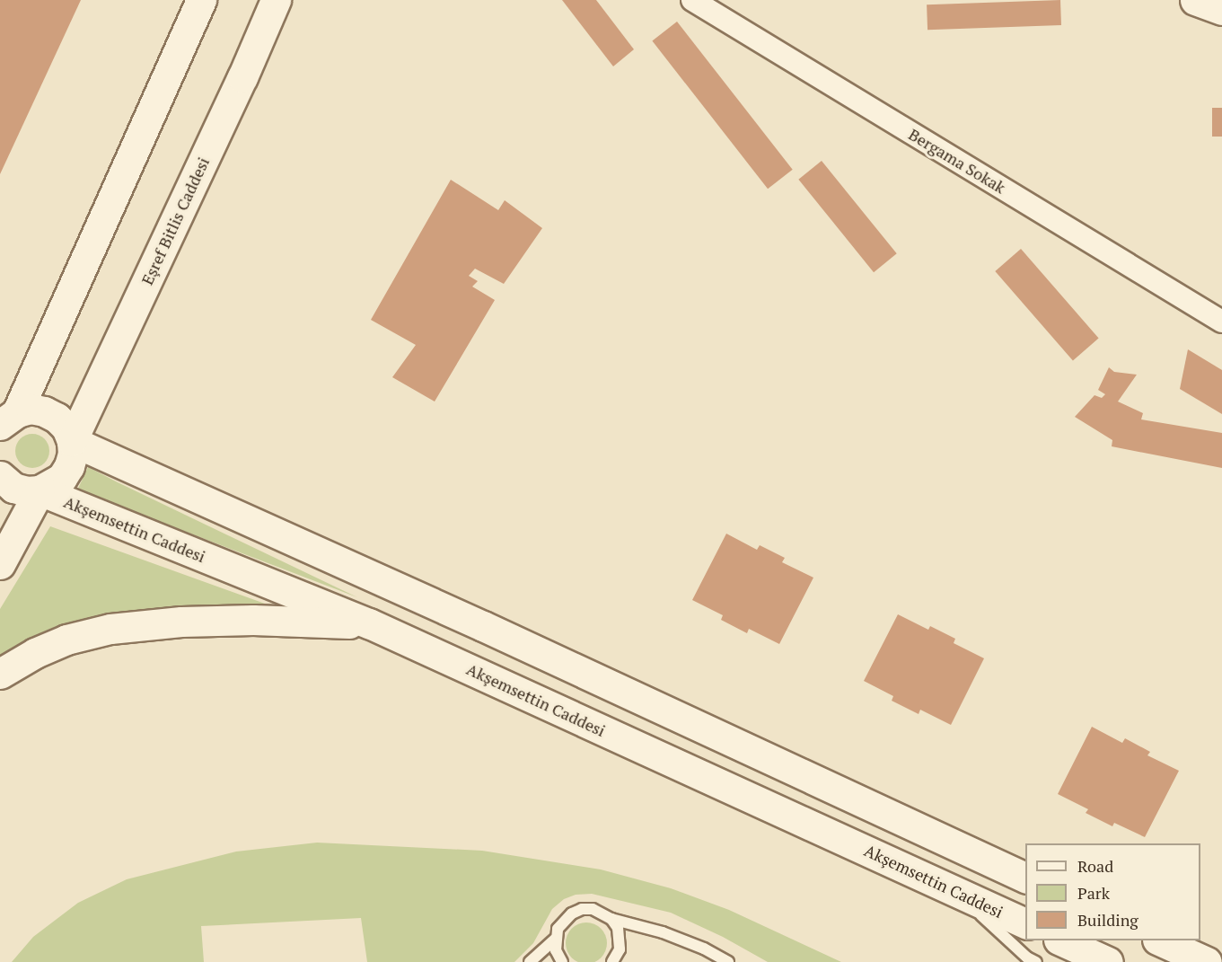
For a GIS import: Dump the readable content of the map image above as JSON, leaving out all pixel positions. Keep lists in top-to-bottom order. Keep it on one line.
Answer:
{"streets":{"main road":["Eşref Bitlis Caddesi","Akşemsettin Caddesi"],"street":["Bergama Sokak"]},"crossings":[["Eşref Bitlis Caddesi","Akşemsettin Caddesi"]],"legend":["Road","Park","Building"]}
